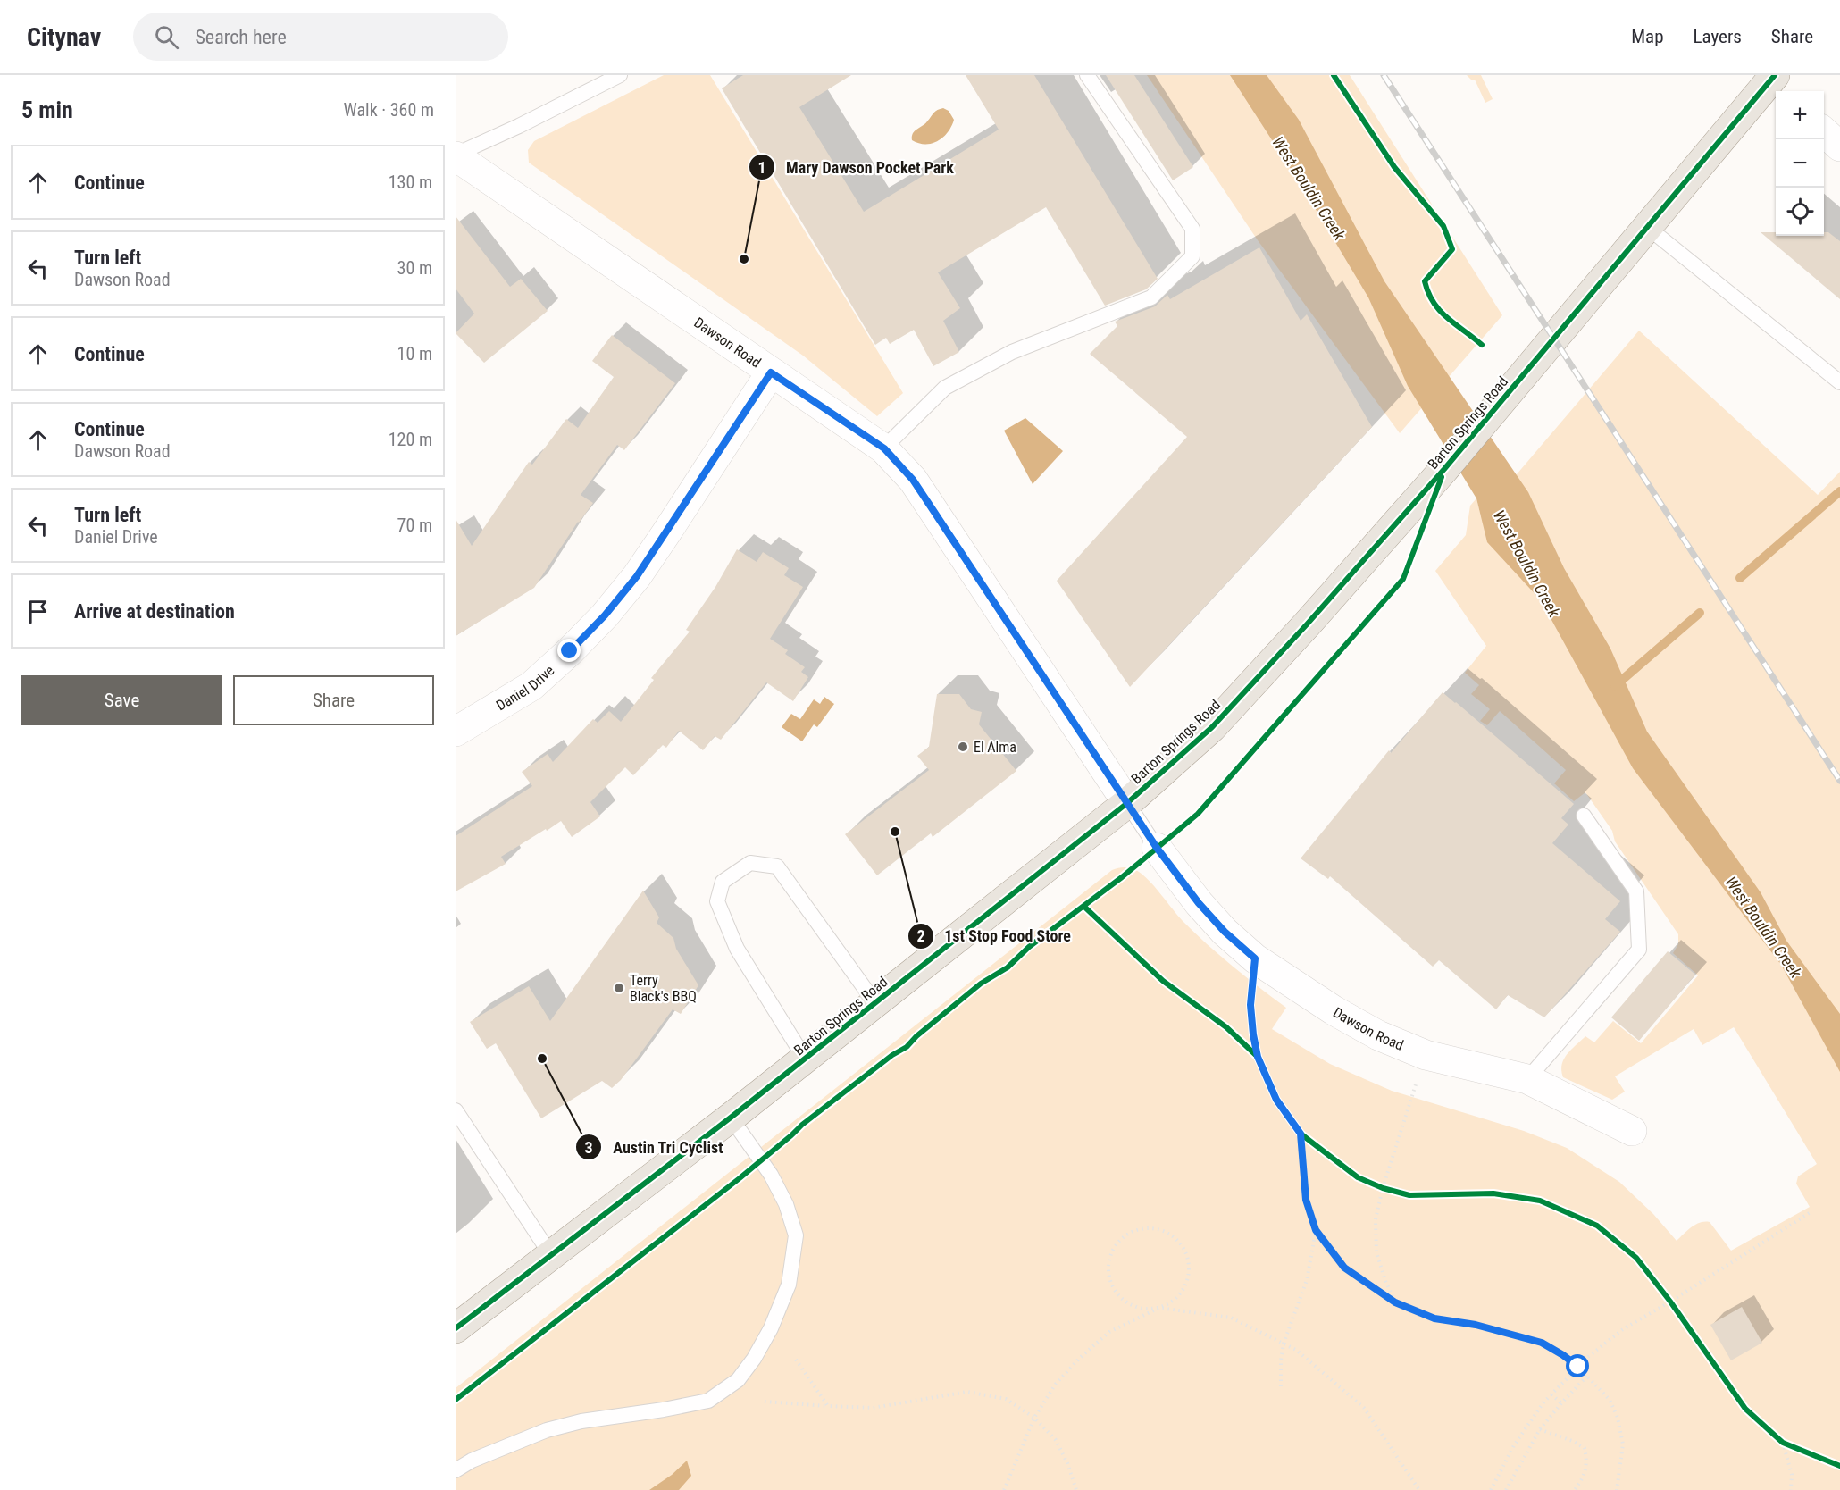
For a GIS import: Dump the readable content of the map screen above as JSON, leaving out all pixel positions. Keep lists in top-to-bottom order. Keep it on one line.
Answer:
{"streets":{"main road":["Barton Springs Road"],"street":["Dawson Road","Daniel Drive"]},"crossings":[["Dawson Road","Barton Springs Road"],["Dawson Road","Daniel Drive"]],"water":["West Bouldin Creek"],"places":["Mary Dawson Pocket Park","El Alma","1st Stop Food Store","Terry Black's BBQ","Austin Tri Cyclist"],"page":{"header":"Citynav","search":"Search here","nav":["Map","Layers","Share"],"heading":["5 min","Walk · 360 m"],"map_buttons":["+","−"],"list":[["Continue","130 m"],["Turn left","Dawson Road","30 m"],["Continue","10 m"],["Continue","Dawson Road","120 m"],["Turn left","Daniel Drive","70 m"],"Arrive at destination"],"buttons":["Save","Share"]}}
